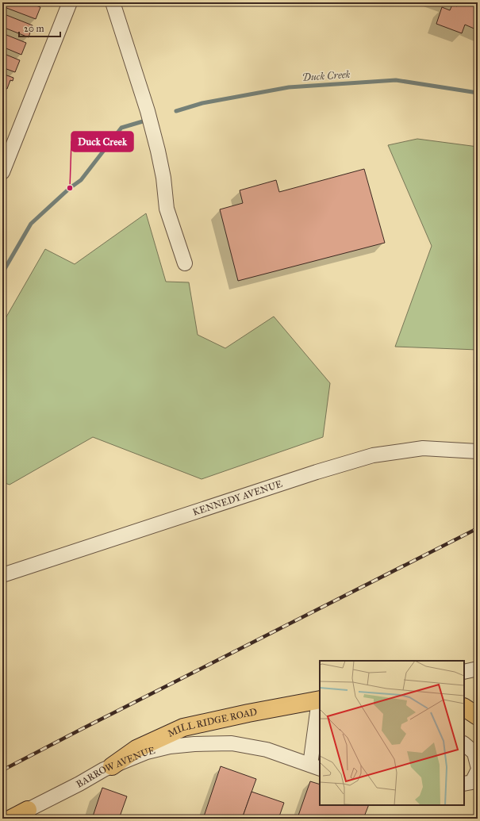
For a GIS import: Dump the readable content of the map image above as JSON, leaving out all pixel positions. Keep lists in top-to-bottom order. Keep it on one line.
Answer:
{"streets":{"main road":["MILL RIDGE ROAD"],"street":["KENNEDY AVENUE","BARROW AVENUE"]},"crossings":[["MILL RIDGE ROAD","BARROW AVENUE"]],"water":["Duck Creek"],"places":["Duck Creek"],"scale_bar":"20 m"}
